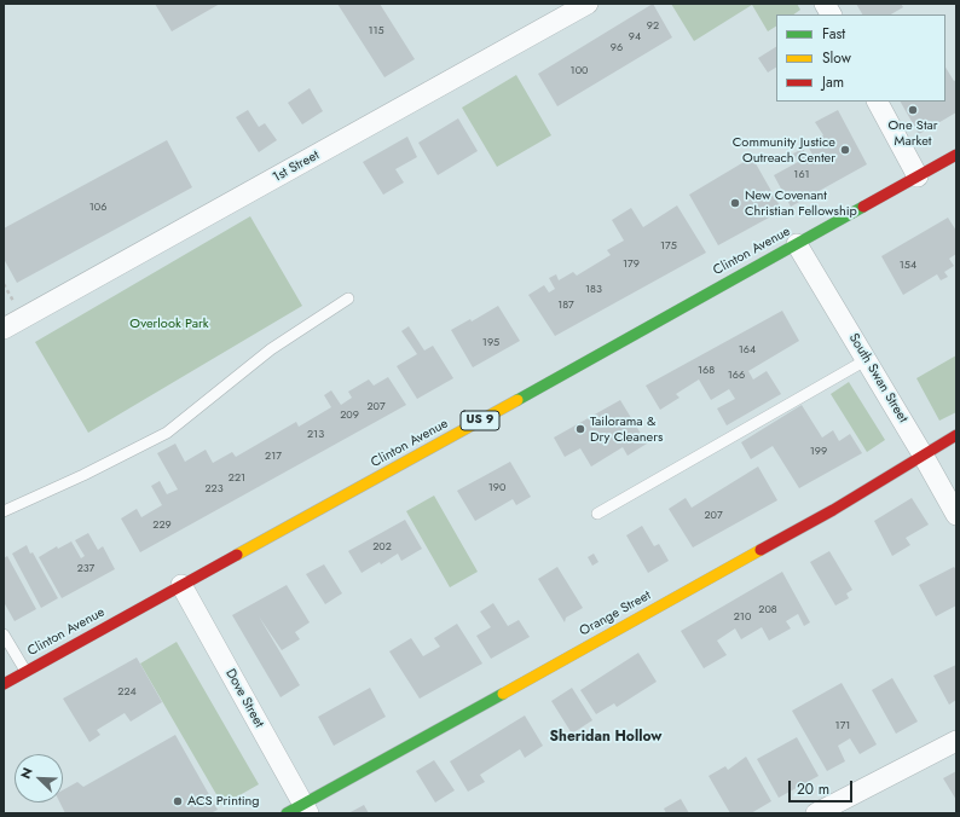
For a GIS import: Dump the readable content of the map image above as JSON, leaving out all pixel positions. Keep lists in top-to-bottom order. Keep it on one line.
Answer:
{"streets":{"main road":["Clinton Avenue","US 9","Orange Street"],"street":["1st Street","South Swan Street","Dove Street"]},"crossings":[["Clinton Avenue","South Swan Street"],["Clinton Avenue","Dove Street"],["South Swan Street","Orange Street"],["Orange Street","Dove Street"]],"districts":["Sheridan Hollow"],"parks":["Overlook Park"],"places":["One Star Market","Community Justice Outreach Center","New Covenant Christian Fellowship","Tailorama & Dry Cleaners","ACS Printing"],"house_numbers":["92","115","94","96","100","161","106","175","179","154","183","187","195","164","168","166","207","209","213","199","217","221","190","223","207","229","202","237","208","210","224","171"],"legend":["Fast","Slow","Jam"],"scale_bar":"20 m","north":"top left"}
